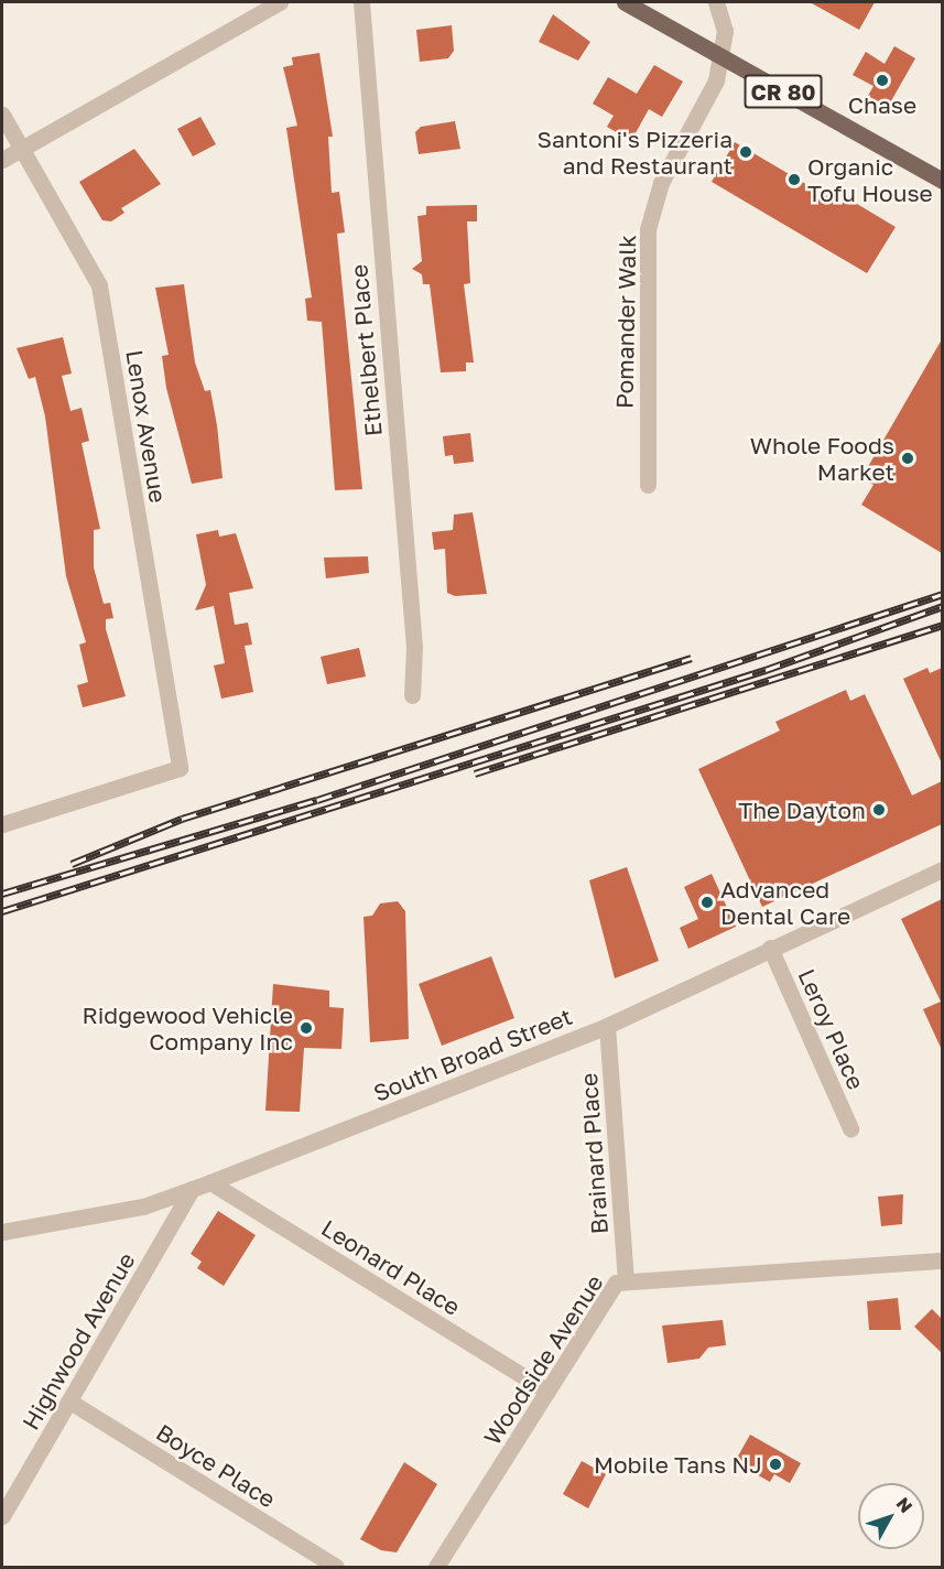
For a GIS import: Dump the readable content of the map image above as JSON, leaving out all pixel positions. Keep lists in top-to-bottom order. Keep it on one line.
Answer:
{"streets":{"main road":["CR 80"],"street":["Pomander Walk","Ethelbert Place","Lenox Avenue","Leroy Place","South Broad Street","Brainard Place","Leonard Place","Highwood Avenue","Woodside Avenue","Boyce Place"]},"crossings":[["CR 80","Pomander Walk"],["Leroy Place","South Broad Street"],["South Broad Street","Brainard Place"],["South Broad Street","Leonard Place"],["South Broad Street","Highwood Avenue"],["Brainard Place","Woodside Avenue"],["Leonard Place","Woodside Avenue"],["Highwood Avenue","Boyce Place"]],"places":["Chase","Santoni's Pizzeria and Restaurant","Organic Tofu House","Whole Foods Market","The Dayton","Advanced Dental Care","Ridgewood Vehicle Company Inc","Mobile Tans NJ"],"north":"top right"}
